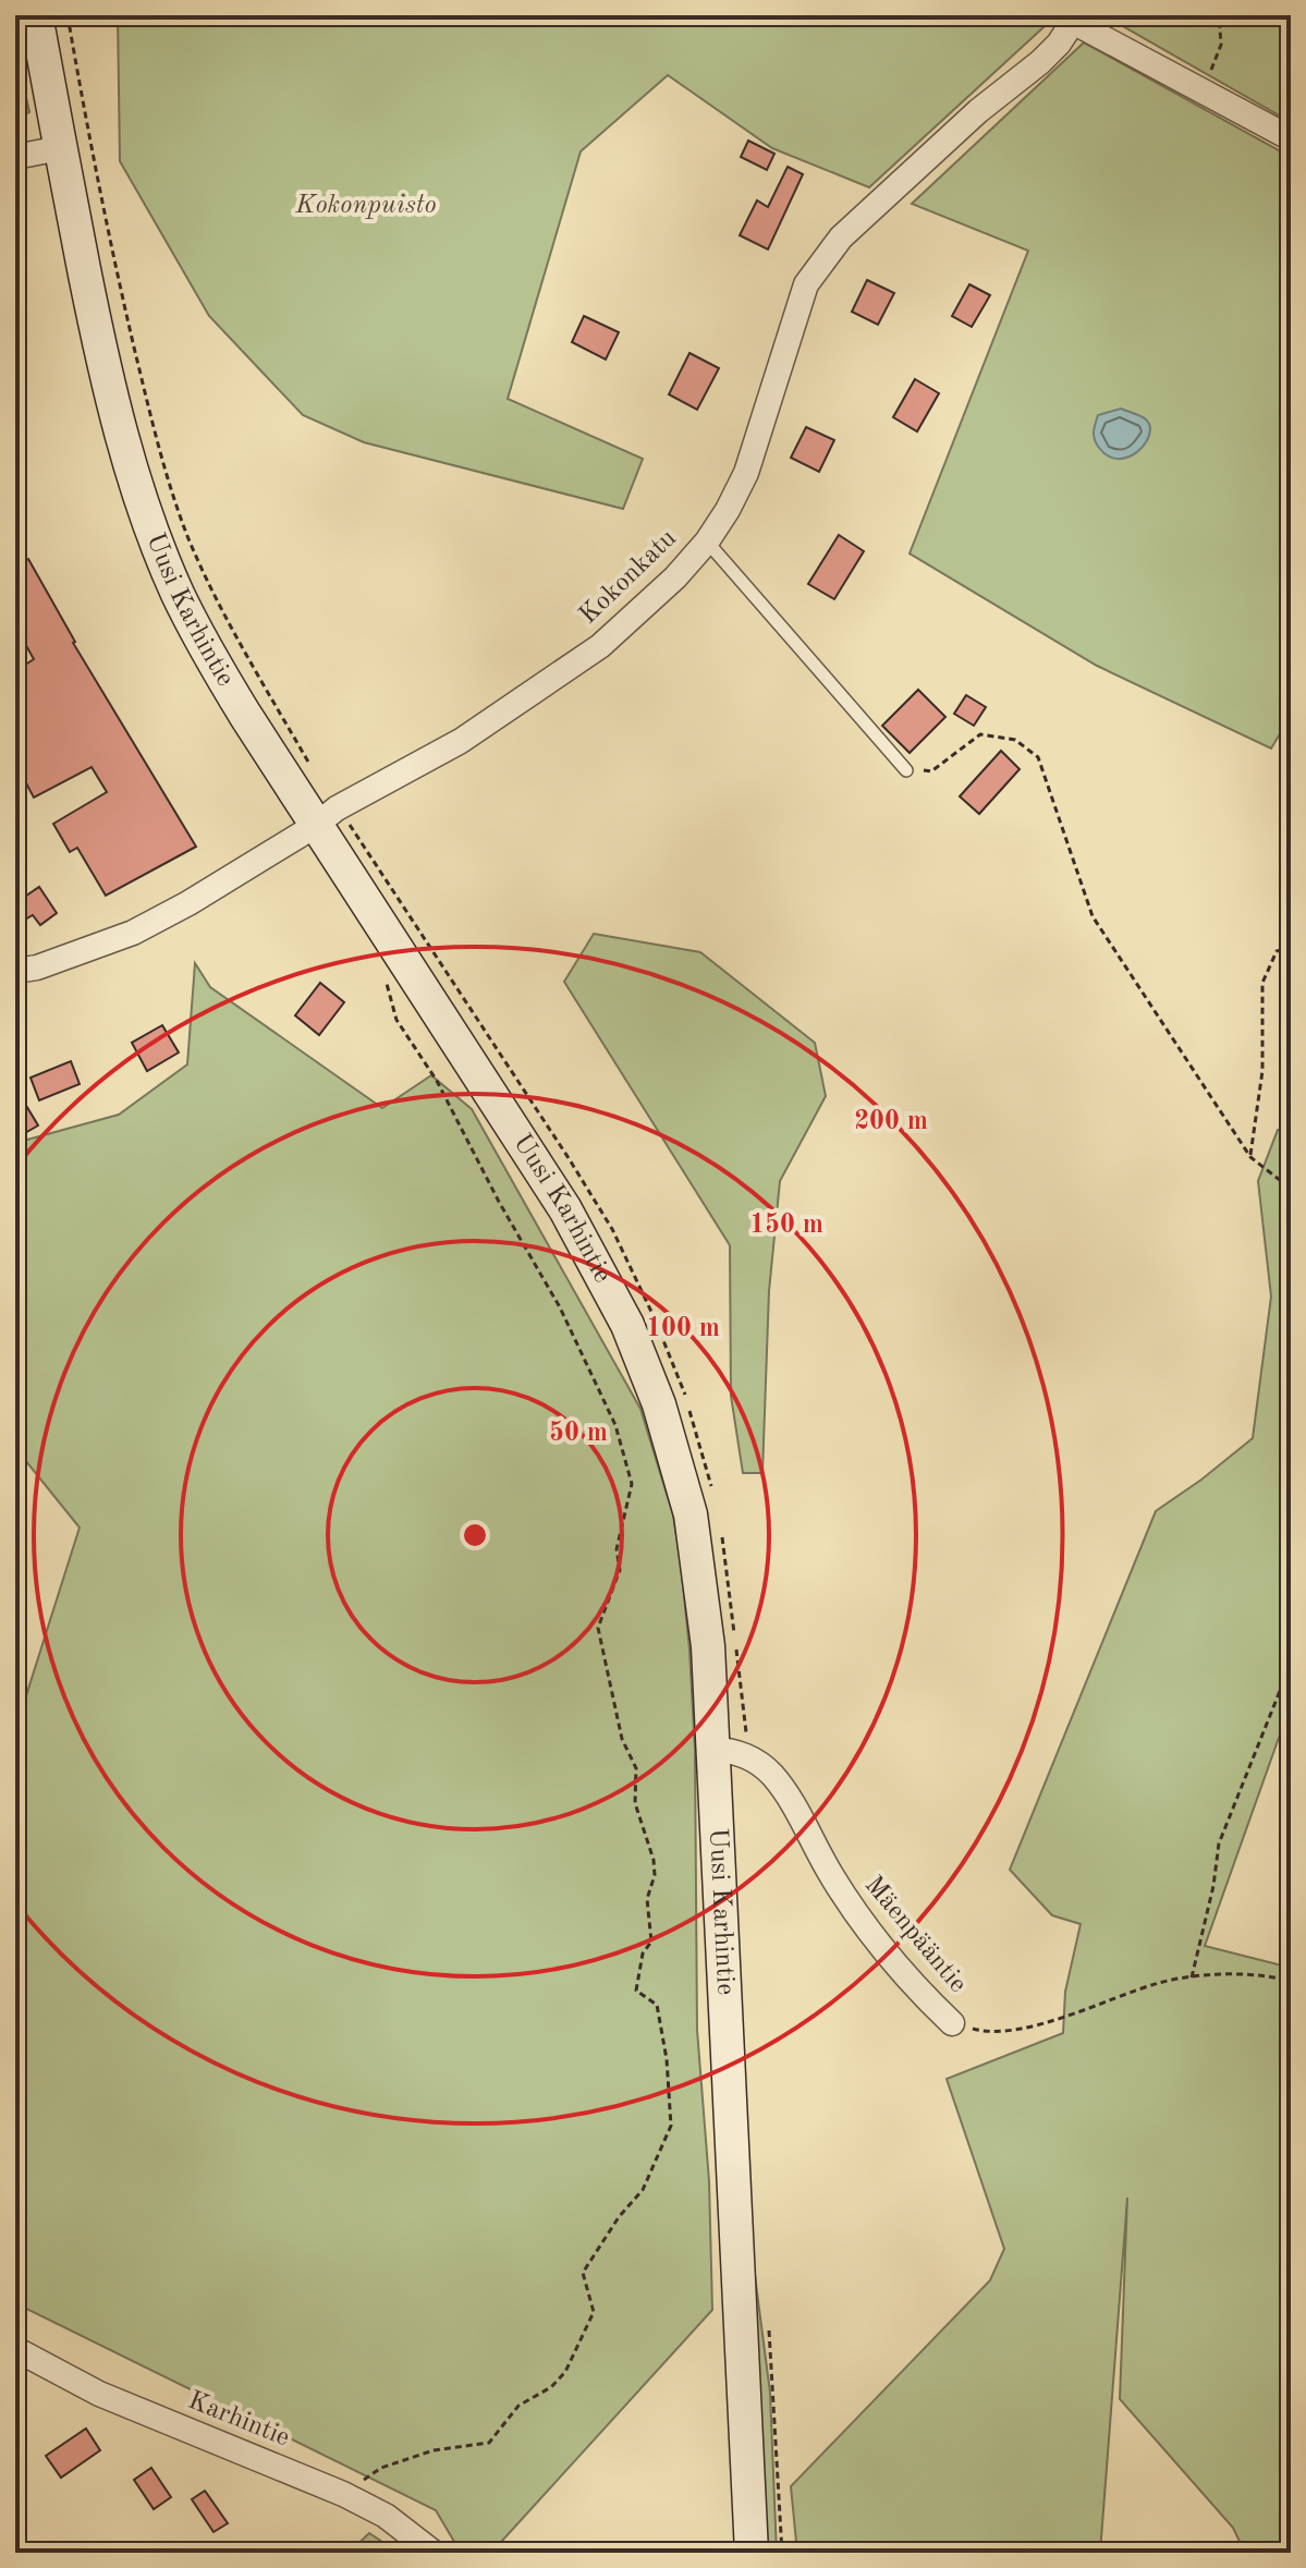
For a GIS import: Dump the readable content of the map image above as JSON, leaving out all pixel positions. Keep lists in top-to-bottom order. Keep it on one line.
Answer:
{"streets":{"street":["Kokonkatu","Uusi Karhintie","Mäenpääntie","Karhintie"]},"crossings":[["Kokonkatu","Uusi Karhintie"]],"parks":["Kokonpuisto"],"rings":["200 m","150 m","100 m","50 m"]}
